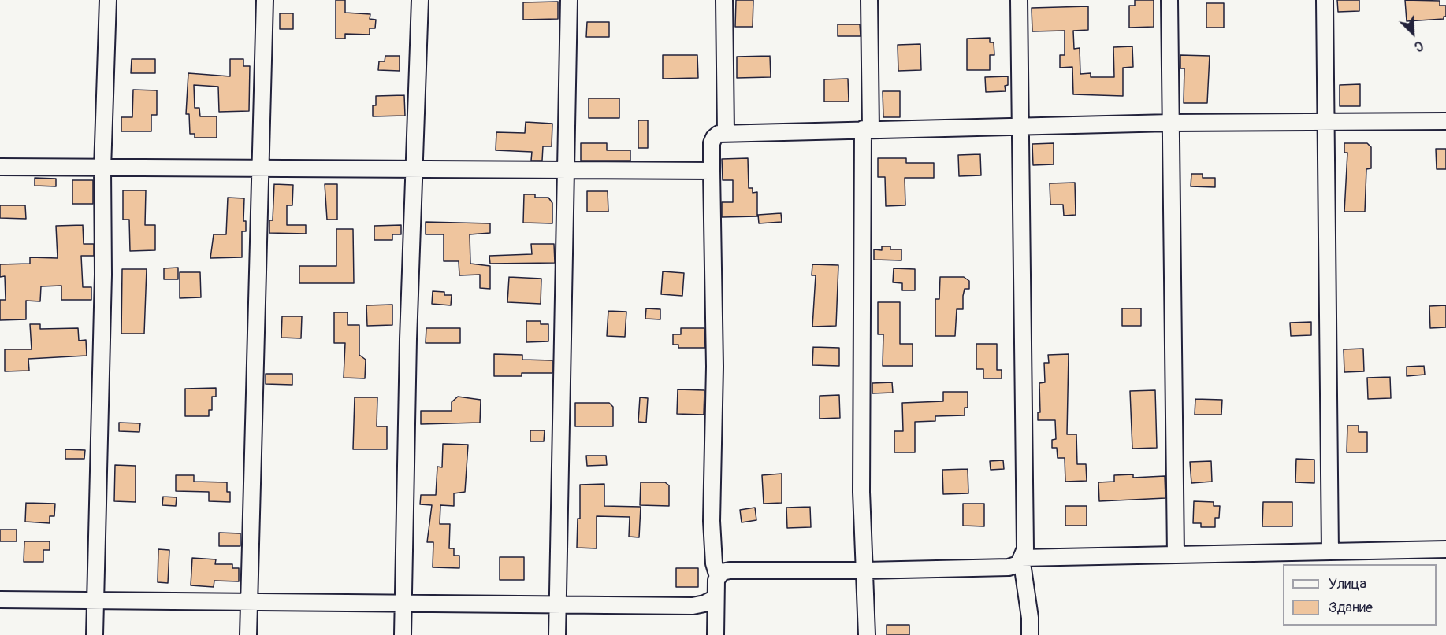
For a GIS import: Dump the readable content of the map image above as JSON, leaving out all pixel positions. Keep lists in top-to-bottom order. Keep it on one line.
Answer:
{"legend":["Улица","Здание"],"north":"bottom right"}
